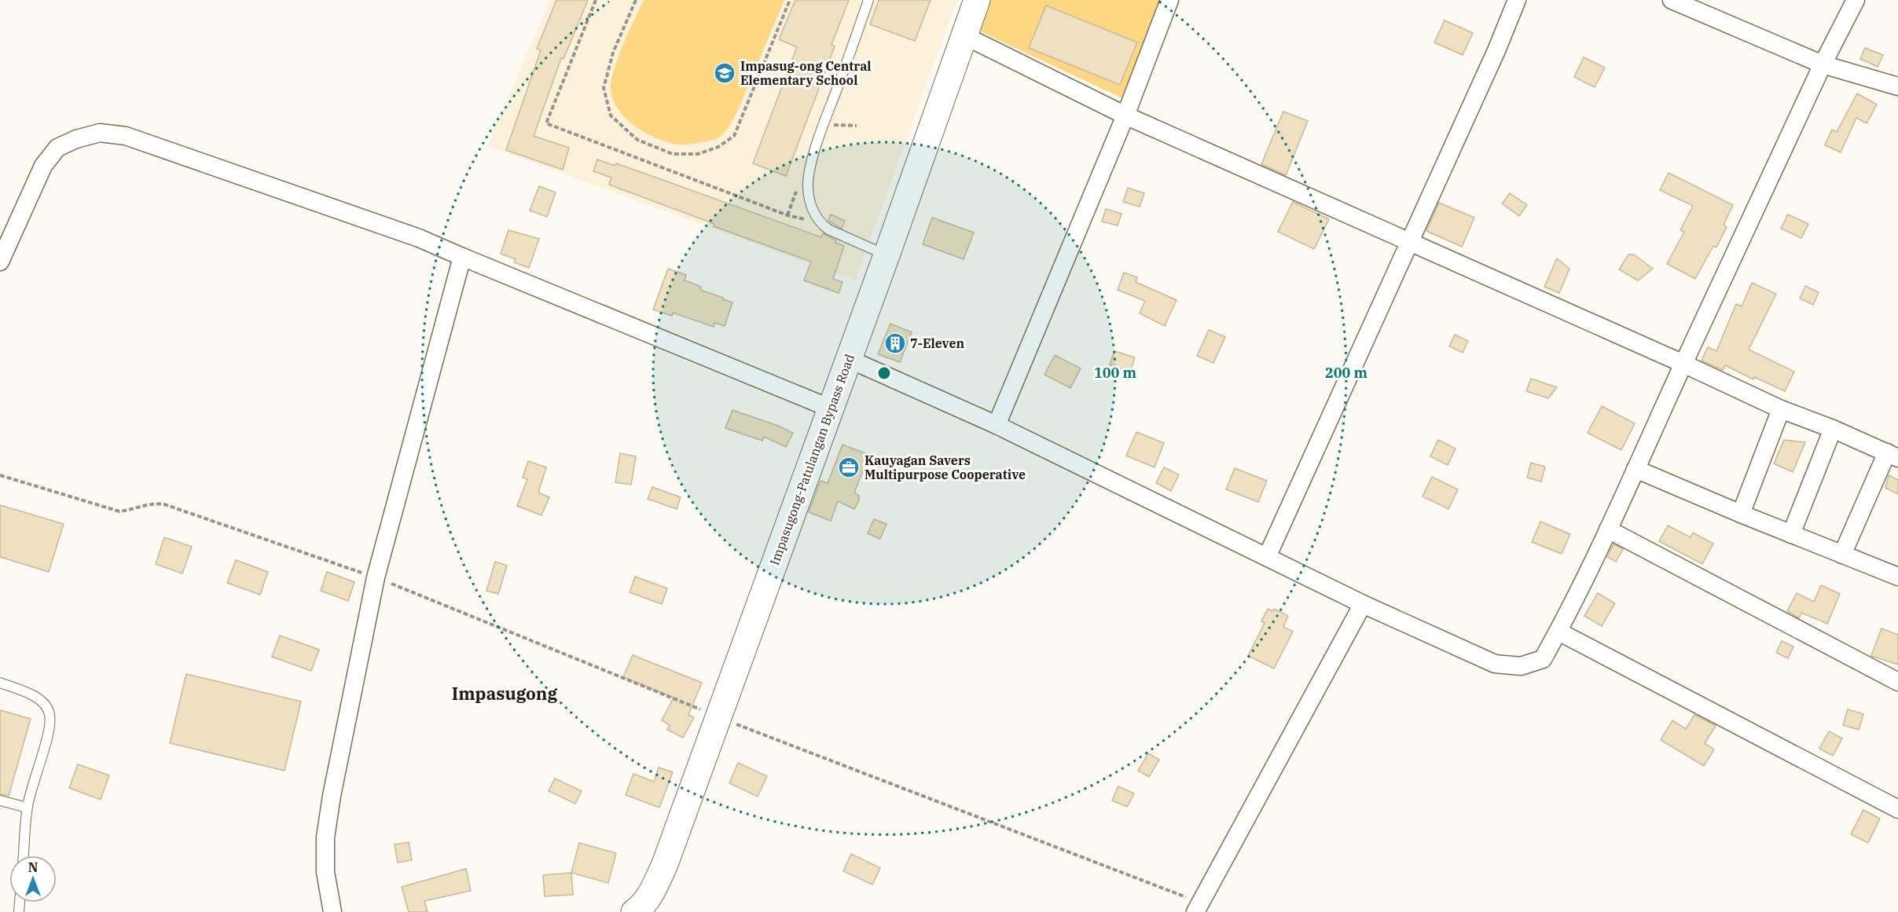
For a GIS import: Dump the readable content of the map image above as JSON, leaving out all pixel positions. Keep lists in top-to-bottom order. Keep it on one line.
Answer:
{"streets":{"main road":["Impasugong-Patulangan Bypass Road"]},"districts":["Impasugong"],"places":{"school or university":["Impasug-ong Central Elementary School"],"building":["7-Eleven"],"office":["Kauyagan Savers Multipurpose Cooperative"]},"north":"top","rings":["100 m","200 m"]}
